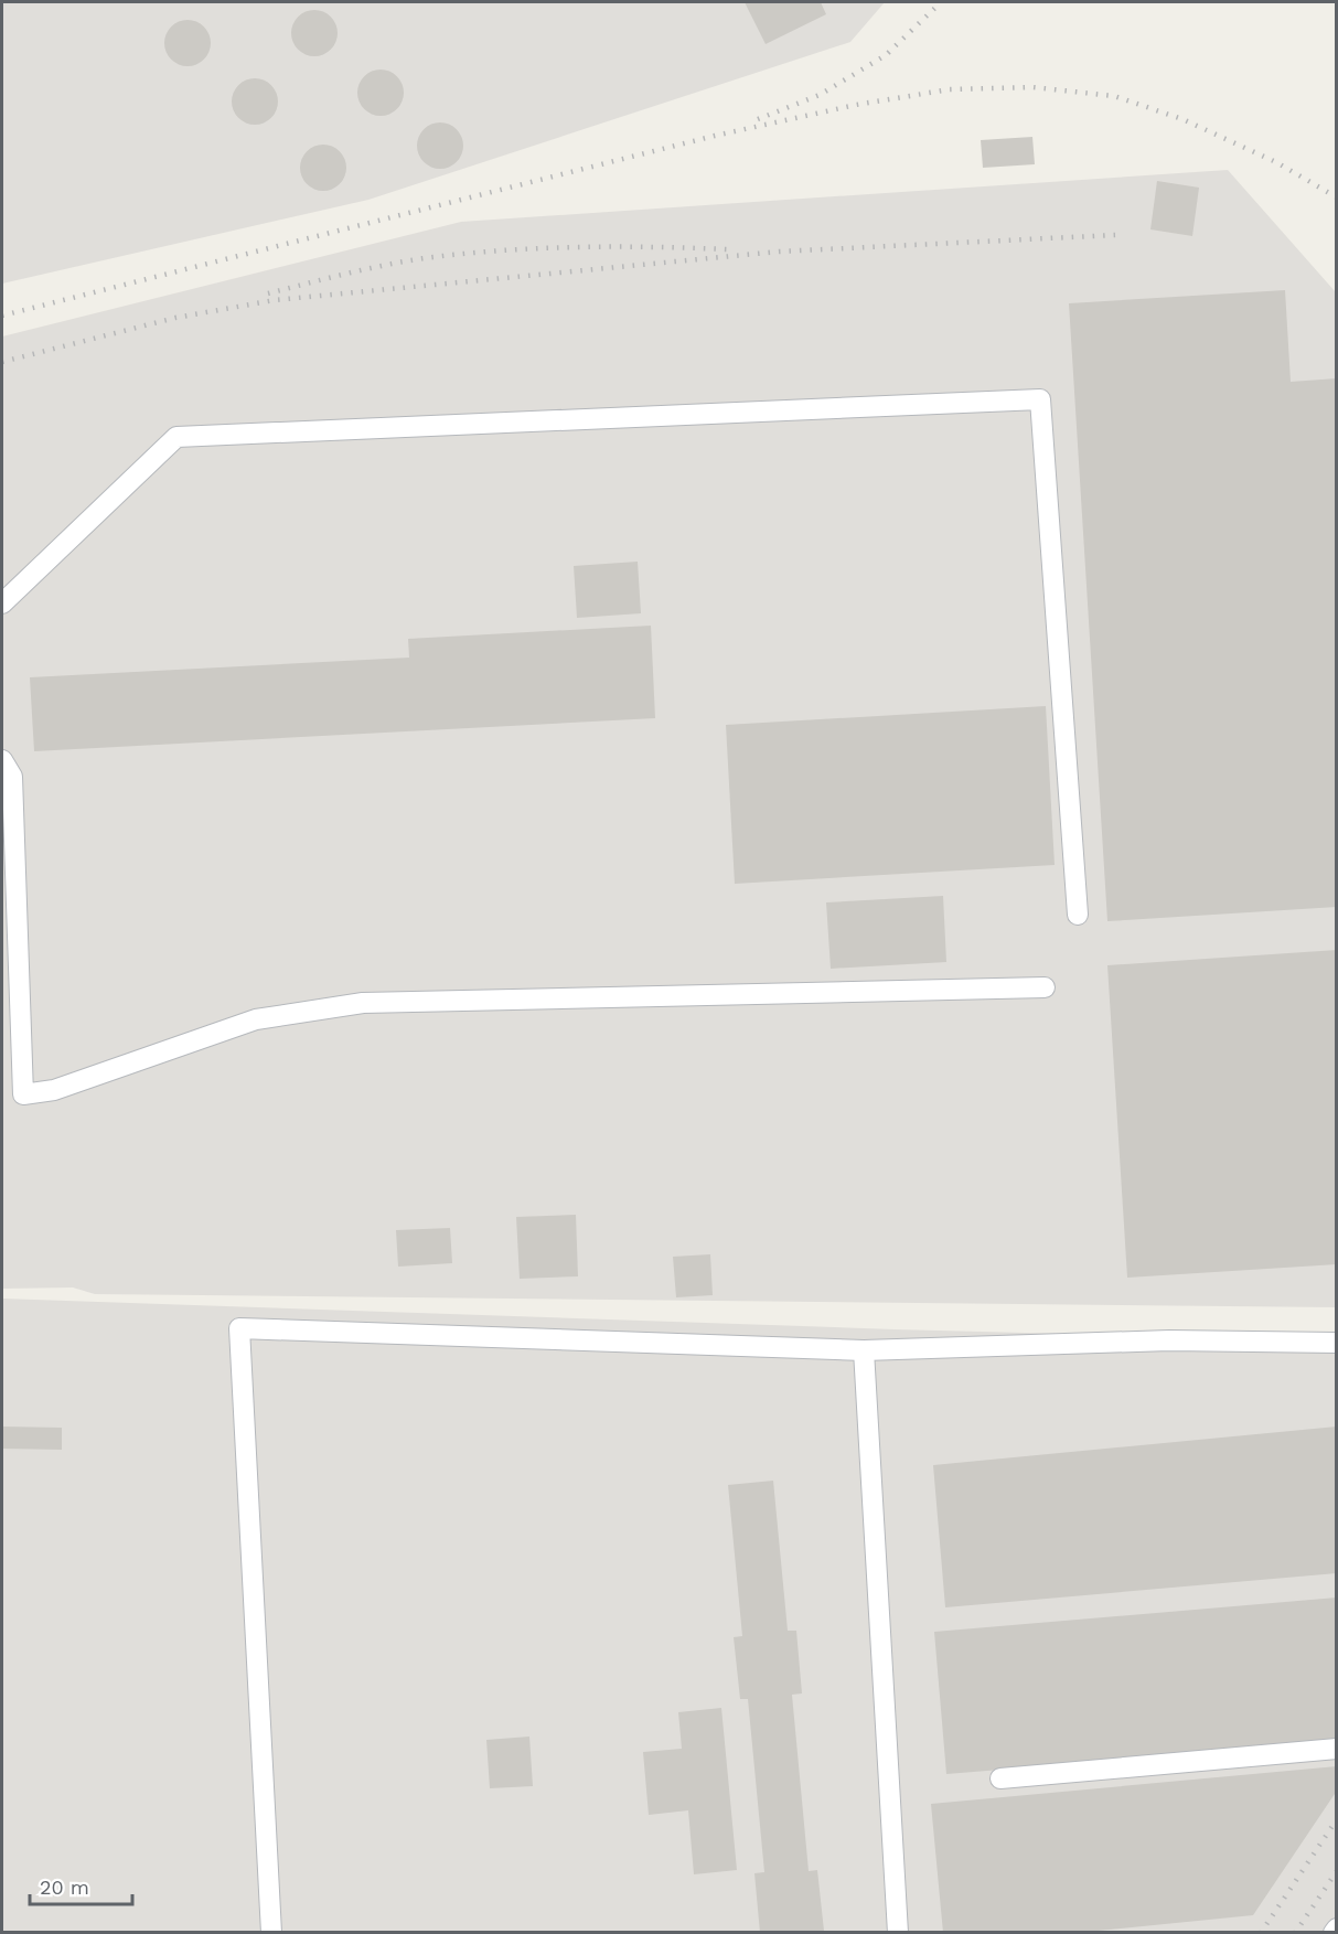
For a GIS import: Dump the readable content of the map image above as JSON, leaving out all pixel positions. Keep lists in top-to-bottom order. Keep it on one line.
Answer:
{"scale_bar":"20 m"}
